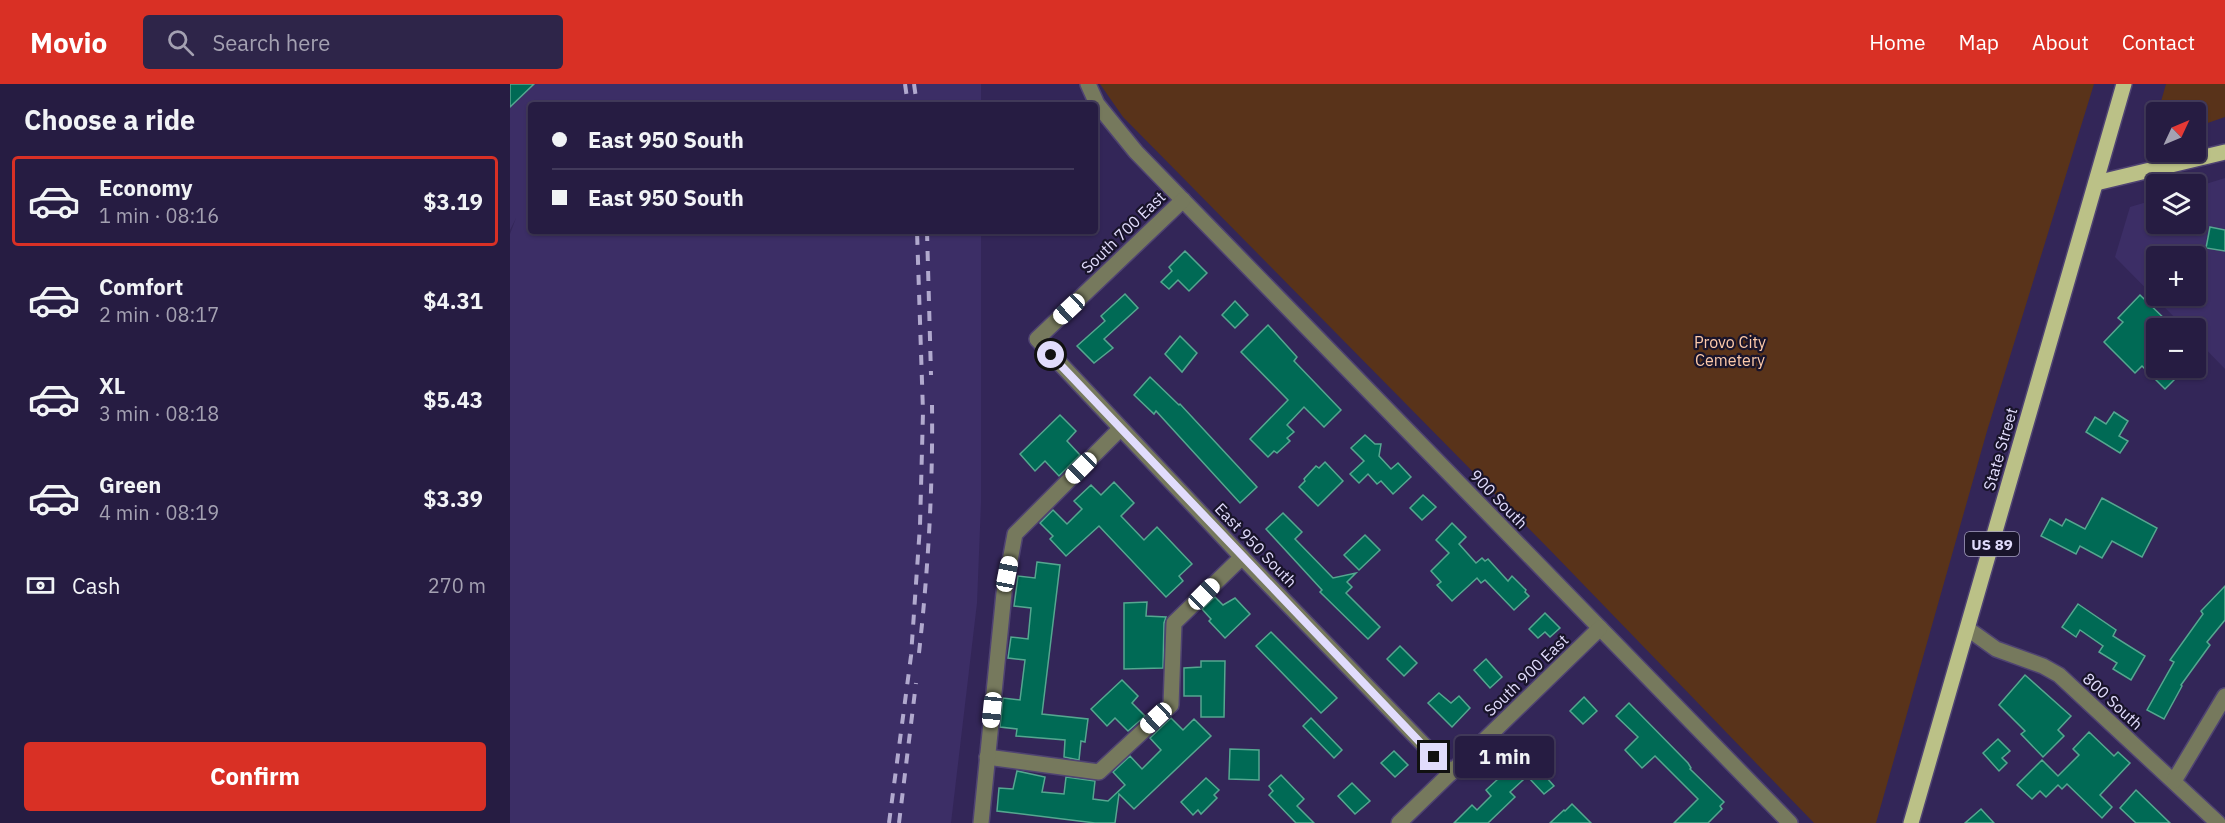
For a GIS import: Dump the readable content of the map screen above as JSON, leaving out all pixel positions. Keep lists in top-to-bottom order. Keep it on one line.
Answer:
{"streets":{"main road":["State Street","US 89"],"street":["South 700 East","900 South","East 950 South","South 900 East","800 South"]},"crossings":[["South 700 East","900 South"],["South 700 East","East 950 South"],["State Street","800 South"],["900 South","South 900 East"],["East 950 South","South 900 East"]],"parks":["Provo City Cemetery"],"north":"top right","page":{"header":"Movio","search":"Search here","nav":["Home","Map","About","Contact"],"heading":"Choose a ride","map_buttons":["+","−"],"banner":["East 950 South","East 950 South"],"list":[{"name":"Economy","note":"1 min · 08:16","value":"$3.19"},{"name":"Comfort","note":"2 min · 08:17","value":"$4.31"},{"name":"XL","note":"3 min · 08:18","value":"$5.43"},{"name":"Green","note":"4 min · 08:19","value":"$3.39"}],"pay":["Cash","270 m"],"buttons":"Confirm","bubble":"1 min"}}
